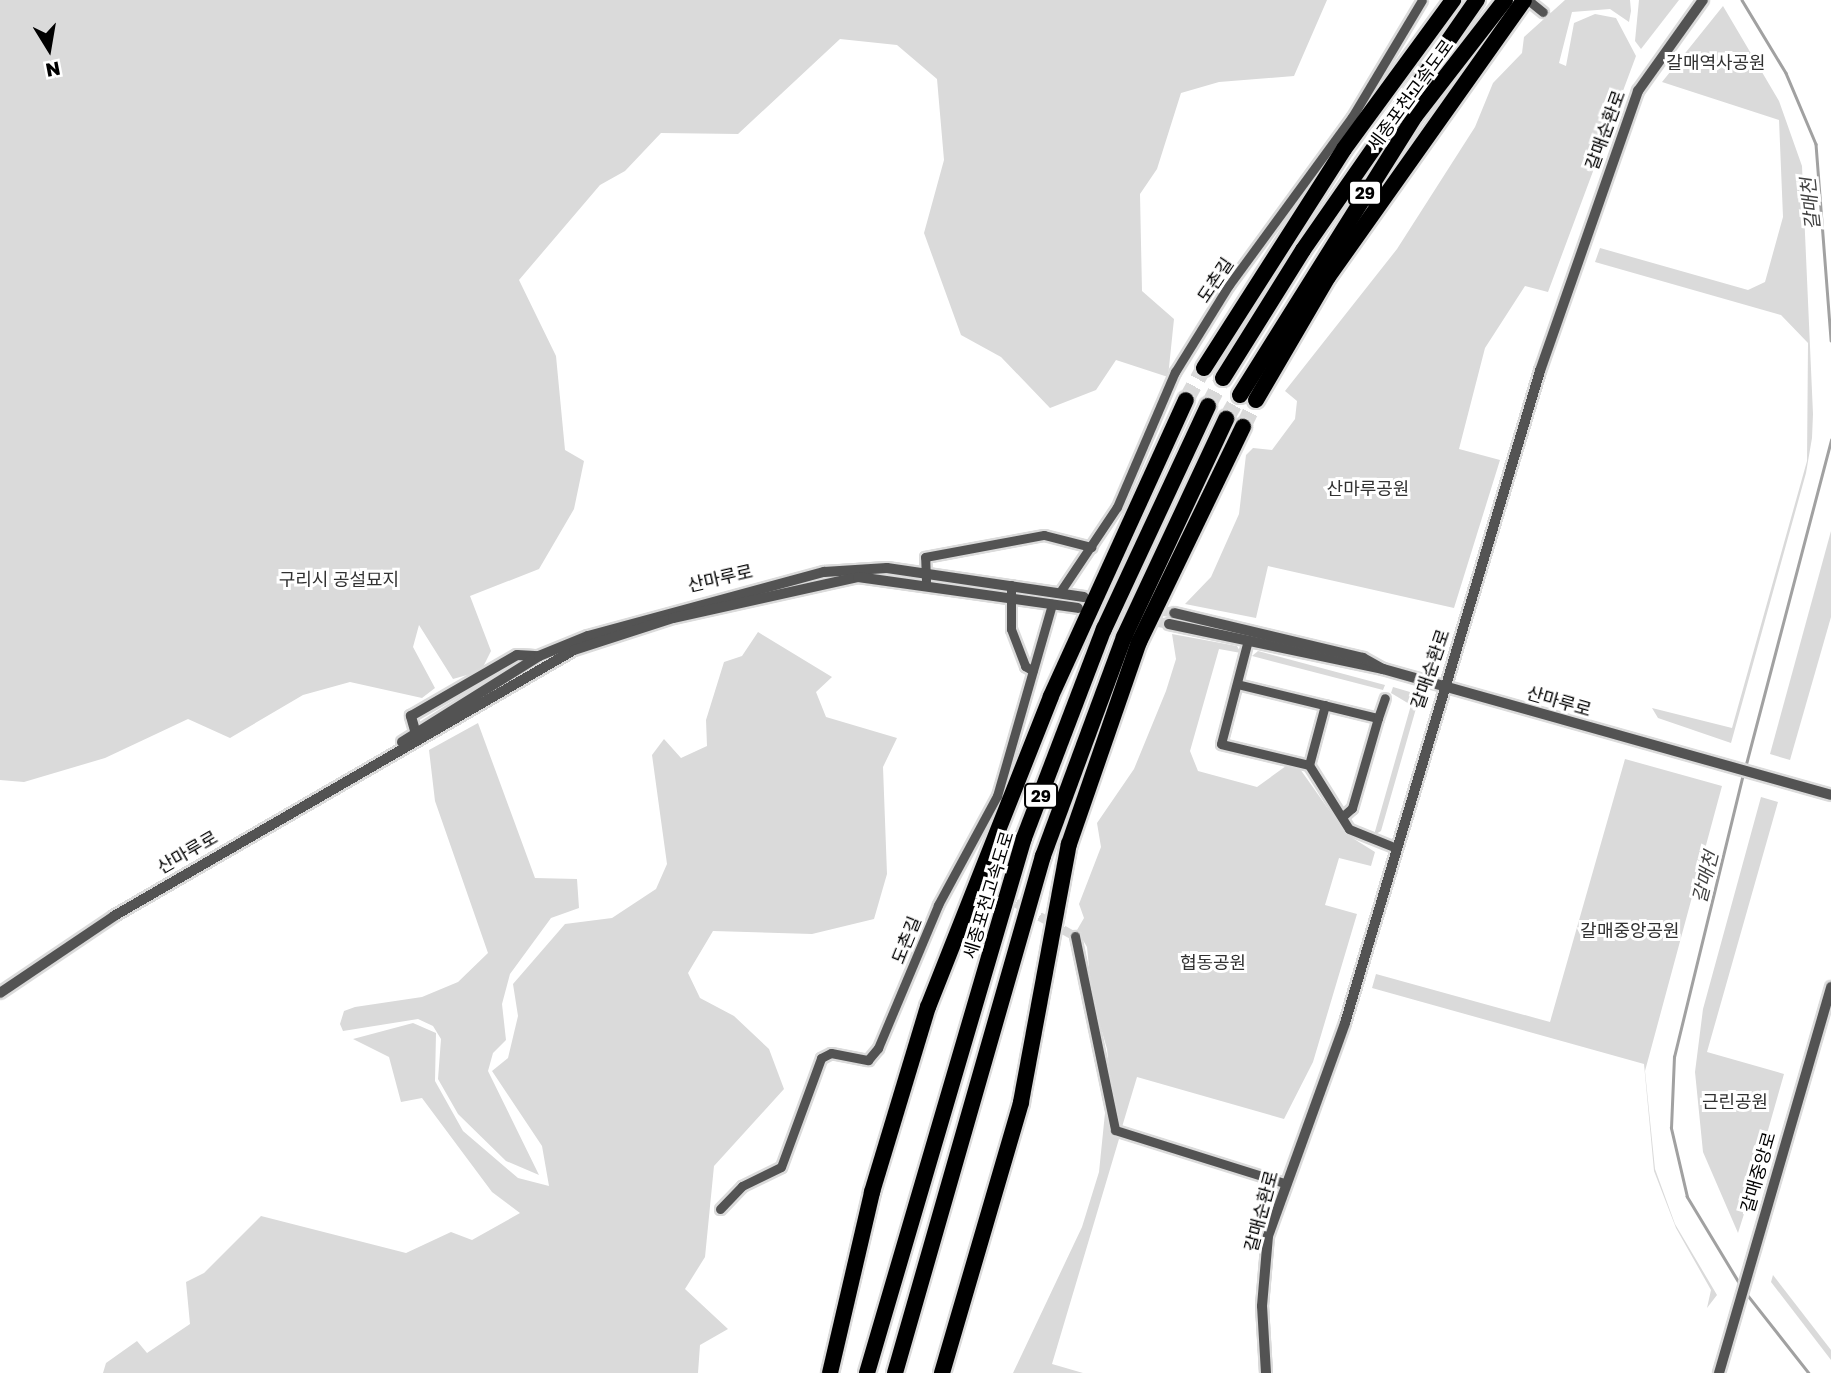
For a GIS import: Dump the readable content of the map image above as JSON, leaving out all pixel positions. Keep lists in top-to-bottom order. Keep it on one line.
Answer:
{"streets":{"highway":["세종포천고속도로","29"],"street":["갈매순환로","도촌길","산마루로","갈매중앙로"]},"crossings":[["갈매순환로","산마루로"],["도촌길","산마루로"]],"water":["갈매천"],"parks":["갈매역사공원","산마루공원","구리시 공설묘지","갈매중앙공원","협동공원","근린공원"],"north":"bottom"}
